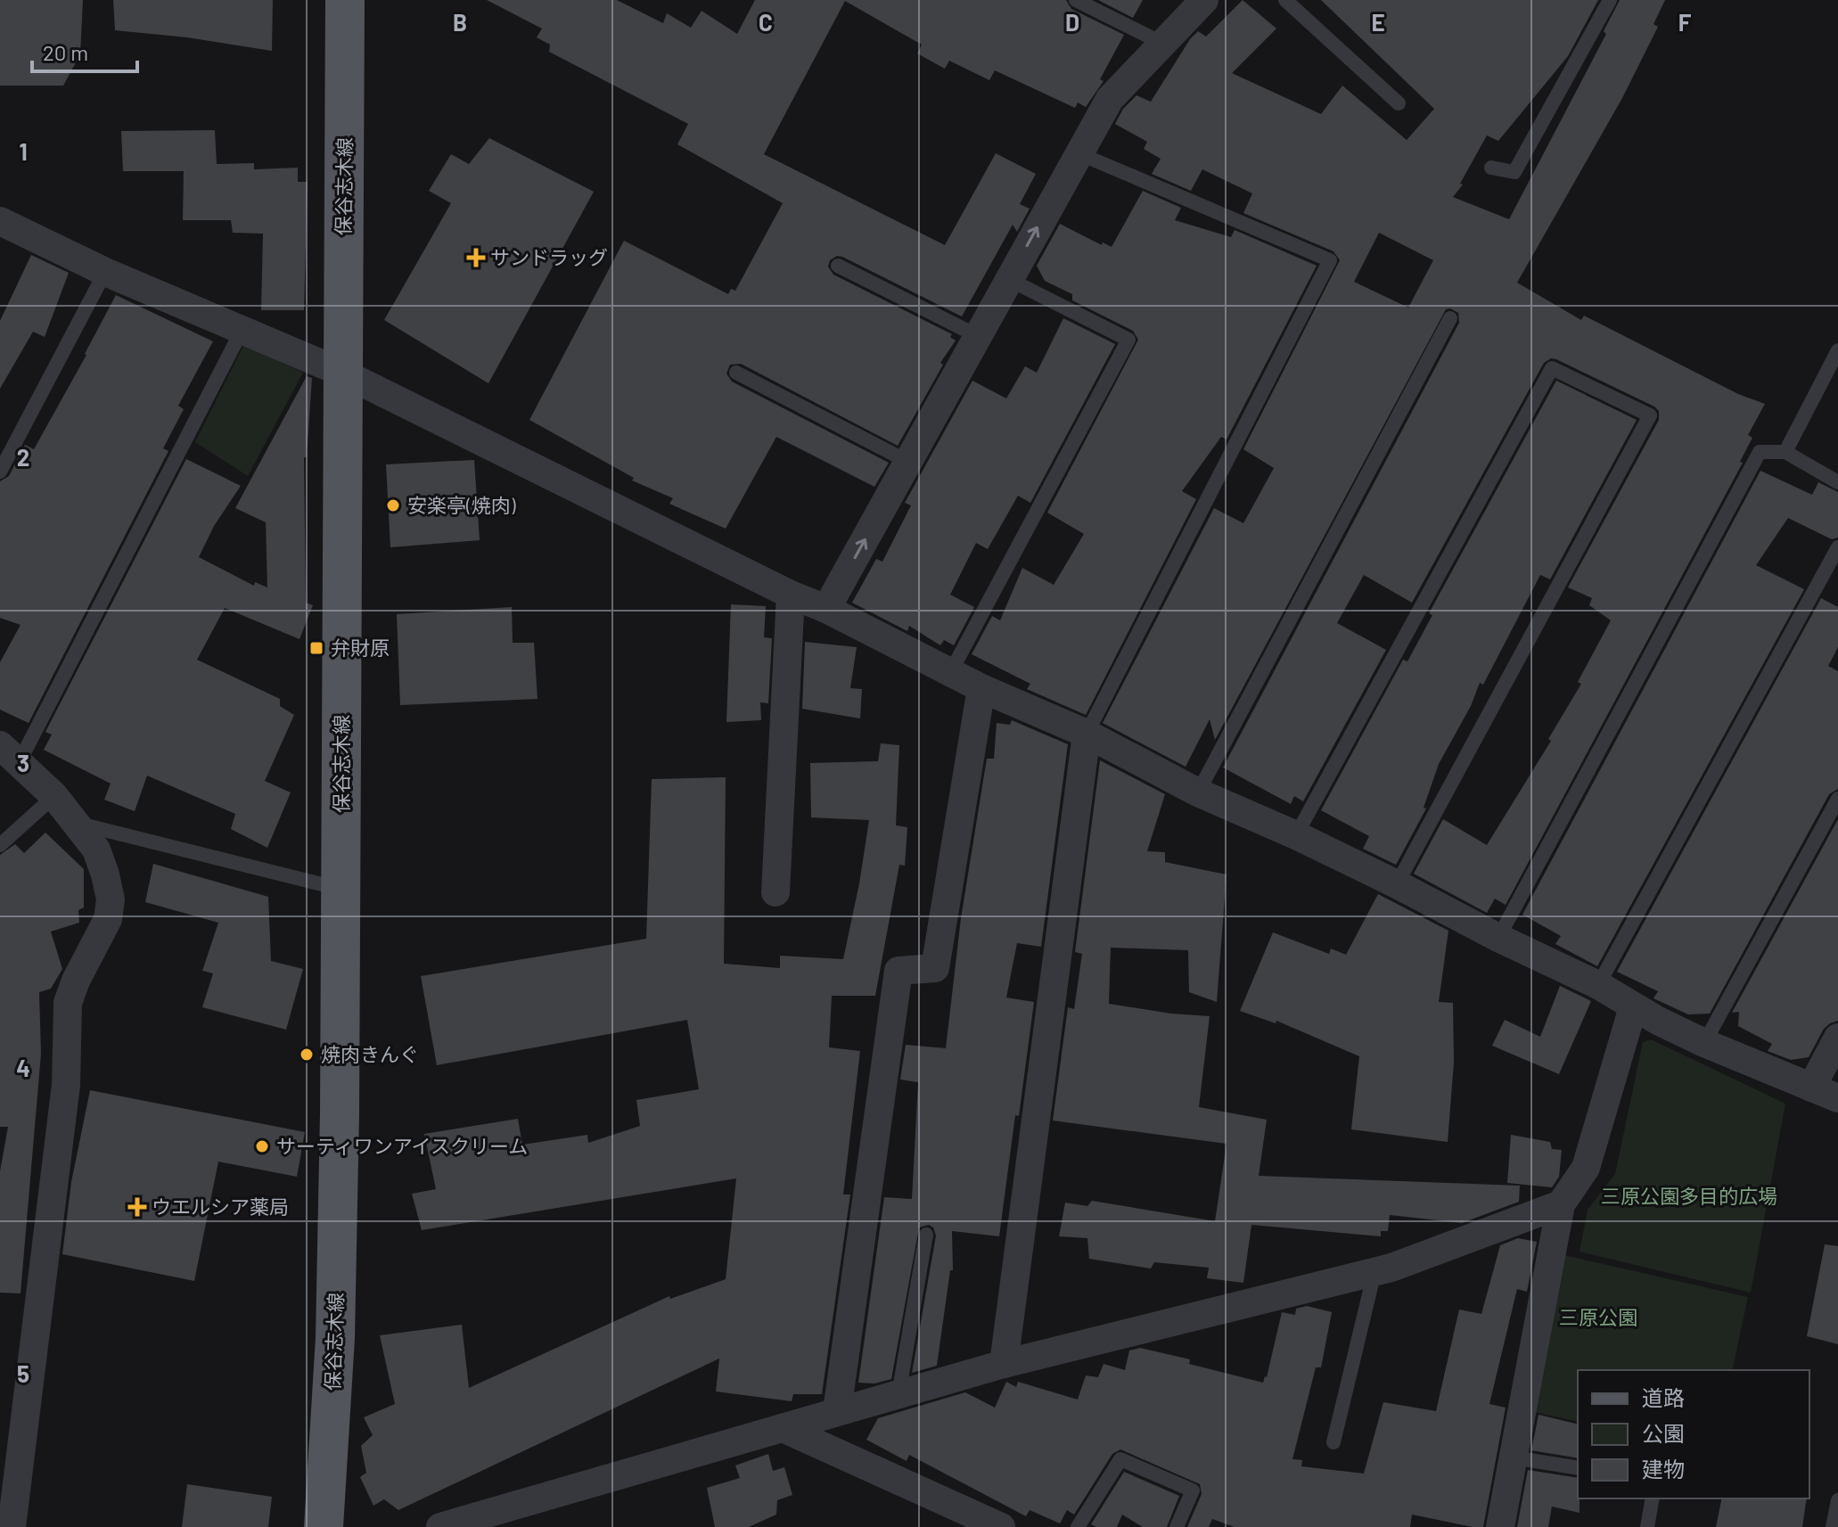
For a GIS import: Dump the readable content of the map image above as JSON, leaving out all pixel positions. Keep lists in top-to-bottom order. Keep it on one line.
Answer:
{"streets":{"main road":["保谷志木線"]},"parks":["三原公園多目的広場","三原公園"],"places":{"health":["サンドラッグ","ウエルシア薬局"],"other":["安楽亭(焼肉)","焼肉きんぐ","サーティワンアイスクリーム"],"transit":["弁財原"]},"legend":["道路","公園","建物"],"scale_bar":"20 m","grid":{"columns":["B","C","D","E","F"],"rows":["1","2","3","4","5"]}}
